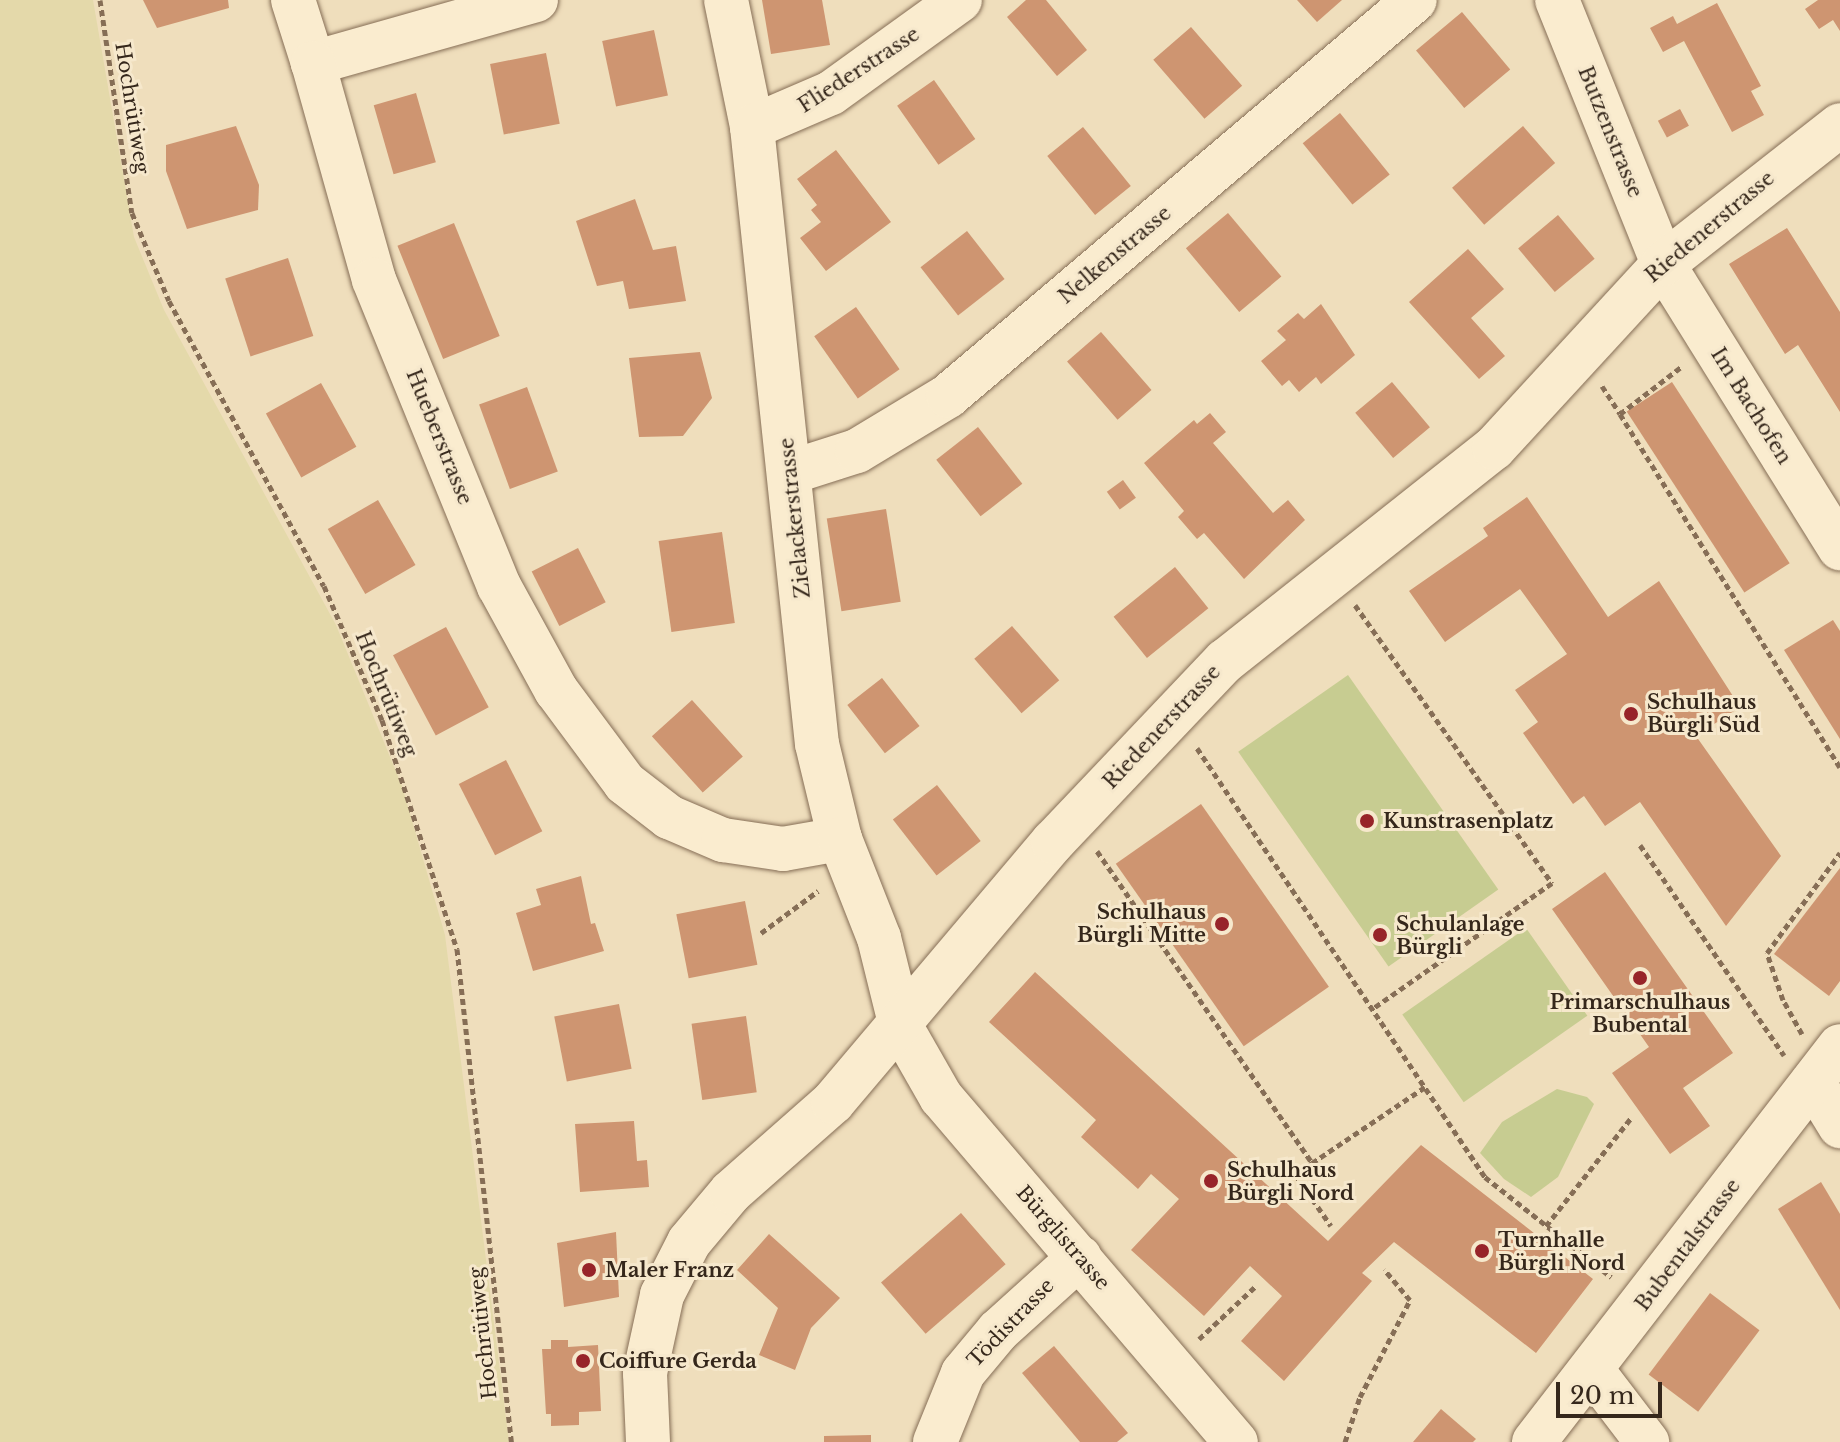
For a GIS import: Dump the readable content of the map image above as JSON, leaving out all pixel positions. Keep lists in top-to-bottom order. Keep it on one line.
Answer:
{"streets":{"street":["Fliederstrasse","Butzenstrasse","Riedenerstrasse","Nelkenstrasse","Im Bachofen","Hueberstrasse","Zielackerstrasse","Bürglistrasse","Bubentalstrasse","Tödistrasse"],"path":["Hochrütiweg"]},"crossings":[["Fliederstrasse","Zielackerstrasse"],["Butzenstrasse","Riedenerstrasse"],["Butzenstrasse","Im Bachofen"],["Riedenerstrasse","Im Bachofen"],["Riedenerstrasse","Zielackerstrasse"],["Riedenerstrasse","Bürglistrasse"],["Nelkenstrasse","Zielackerstrasse"],["Hueberstrasse","Zielackerstrasse"],["Zielackerstrasse","Bürglistrasse"],["Bürglistrasse","Tödistrasse"]],"places":["Schulhaus Bürgli Süd","Kunstrasenplatz","Schulhaus Bürgli Mitte","Schulanlage Bürgli","Primarschulhaus Bubental","Schulhaus Bürgli Nord","Turnhalle Bürgli Nord","Maler Franz","Coiffure Gerda"],"scale_bar":"20 m"}
